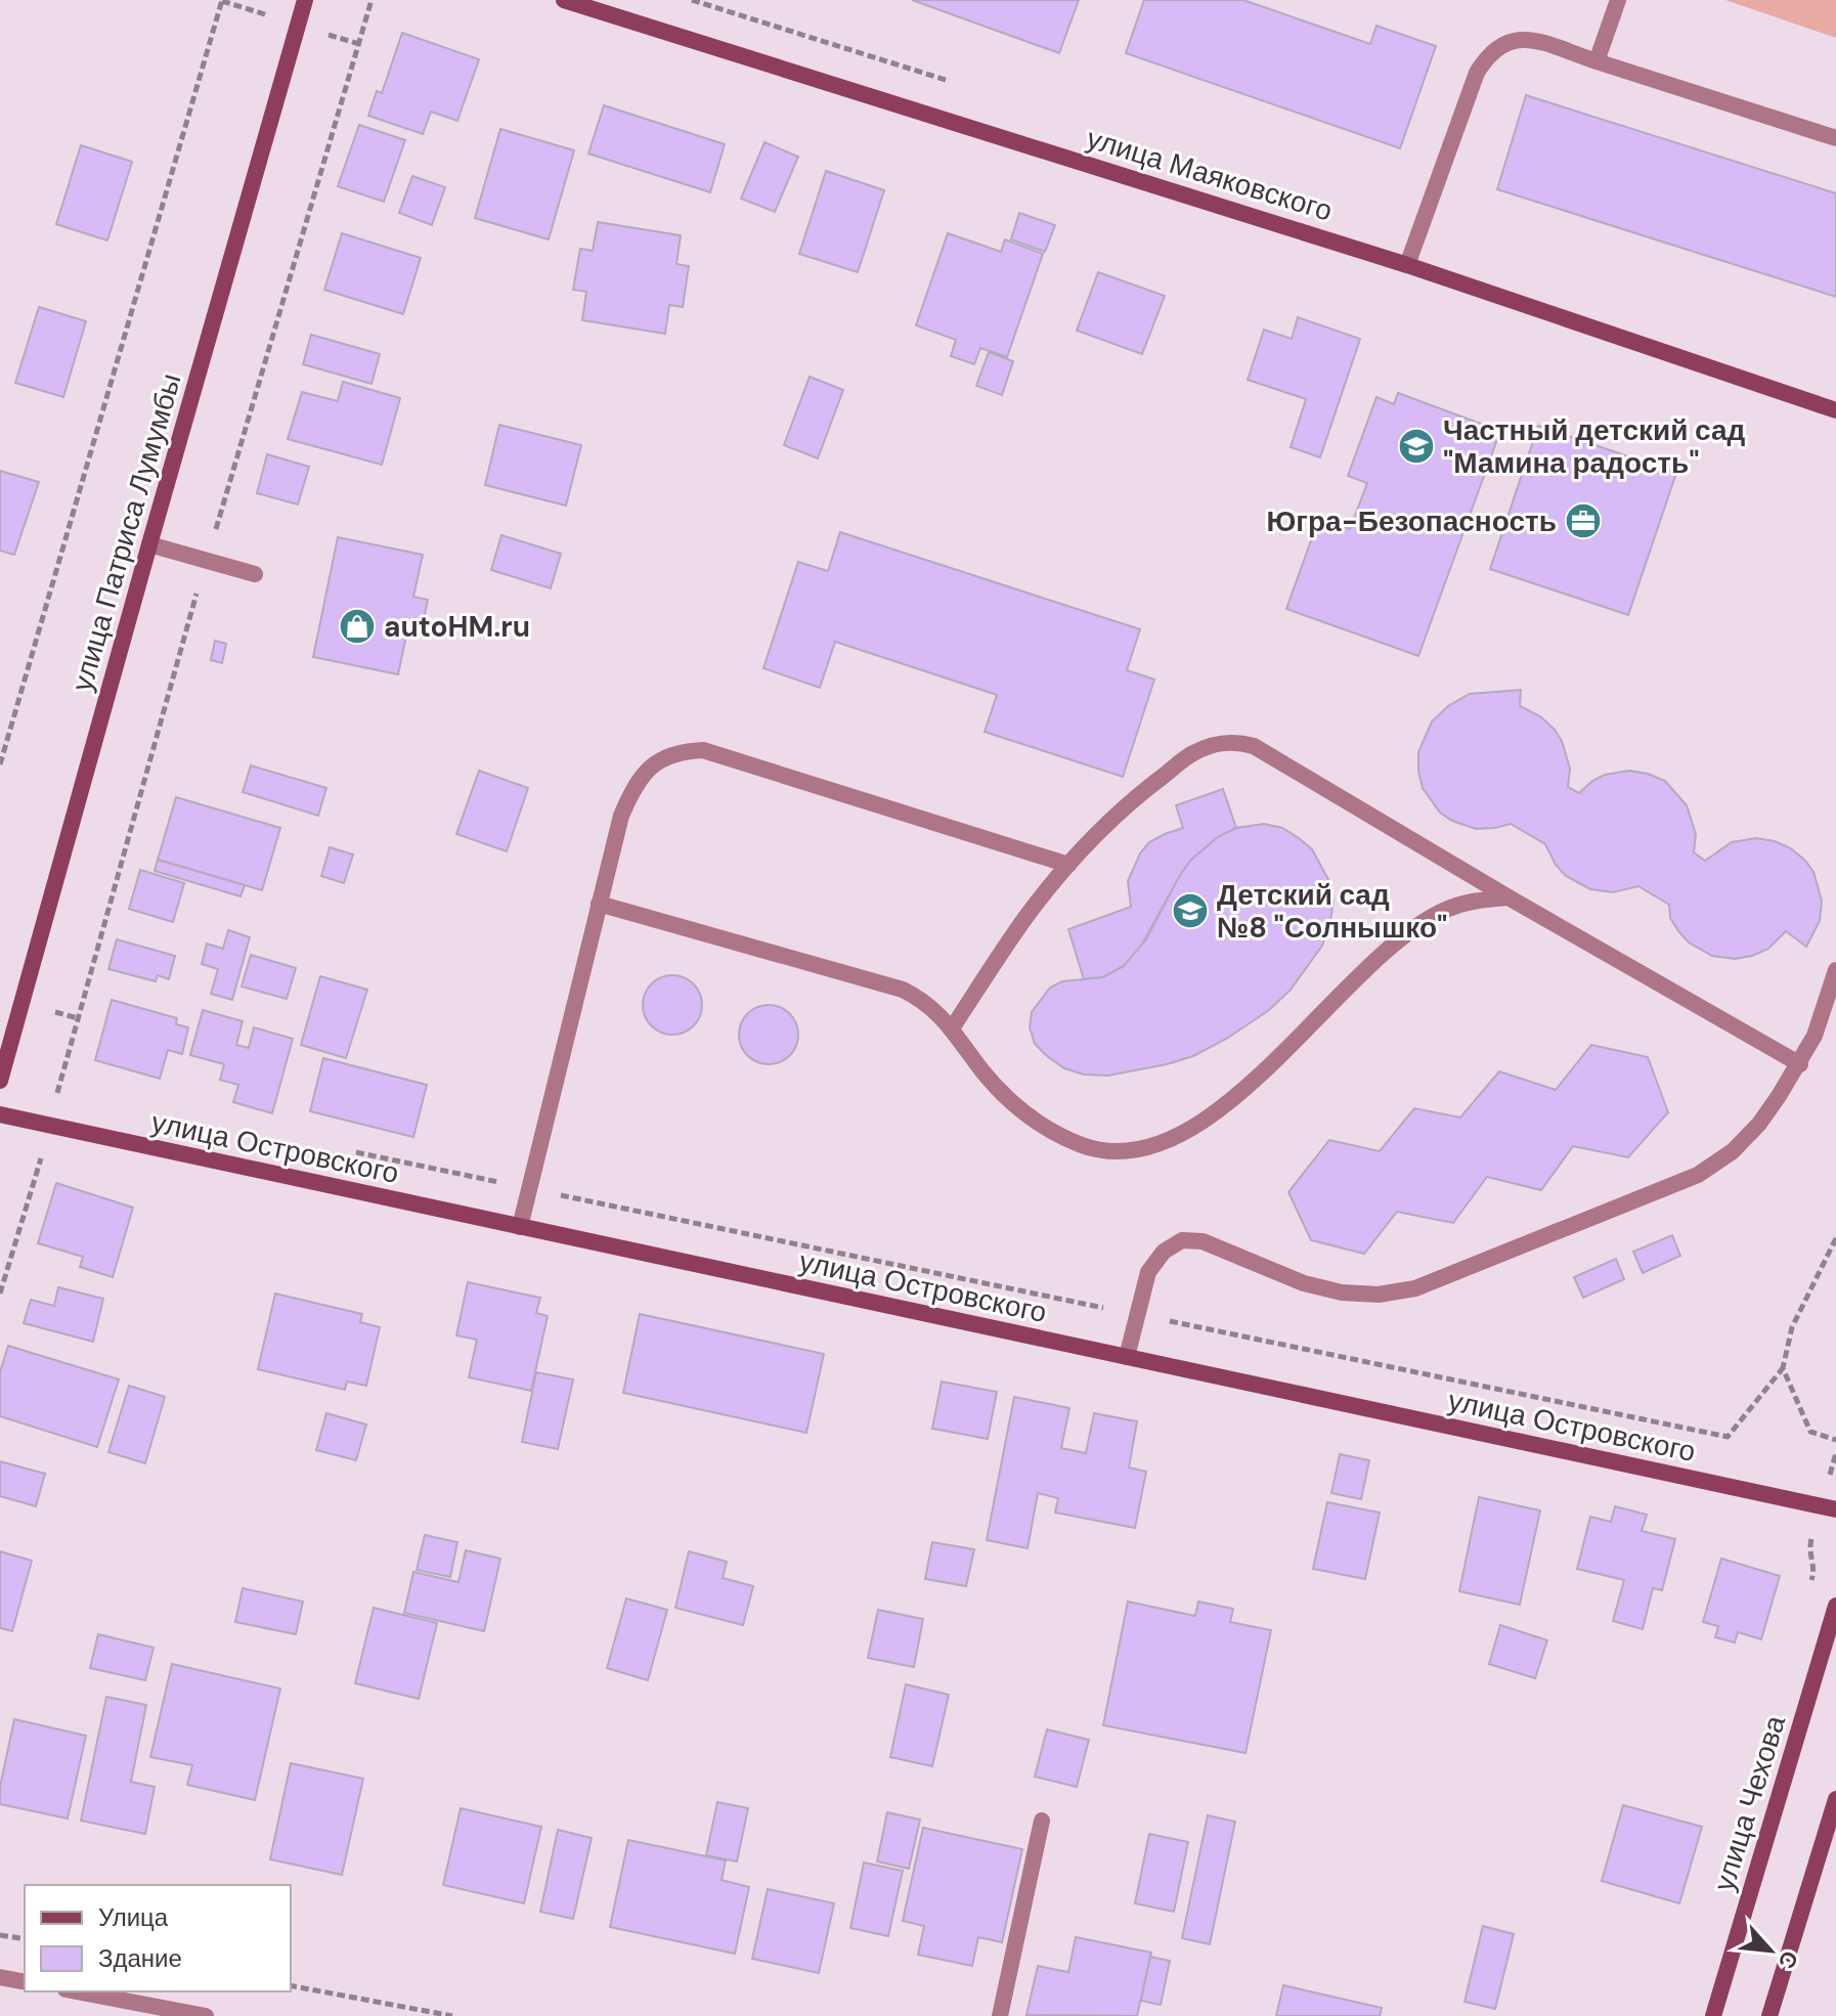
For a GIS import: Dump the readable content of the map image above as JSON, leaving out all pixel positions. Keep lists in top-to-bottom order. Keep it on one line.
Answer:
{"streets":{"street":["улица Маяковского","улица Патриса Лумумбы","улица Островского","улица Чехова"]},"places":{"school or university":["Частный детский сад \"Мамина радость\"","Детский сад №8 \"Солнышко\""],"office":["Югра-Безопасность"],"shop":["autoHM.ru"]},"legend":["Улица","Здание"],"north":"bottom right"}
